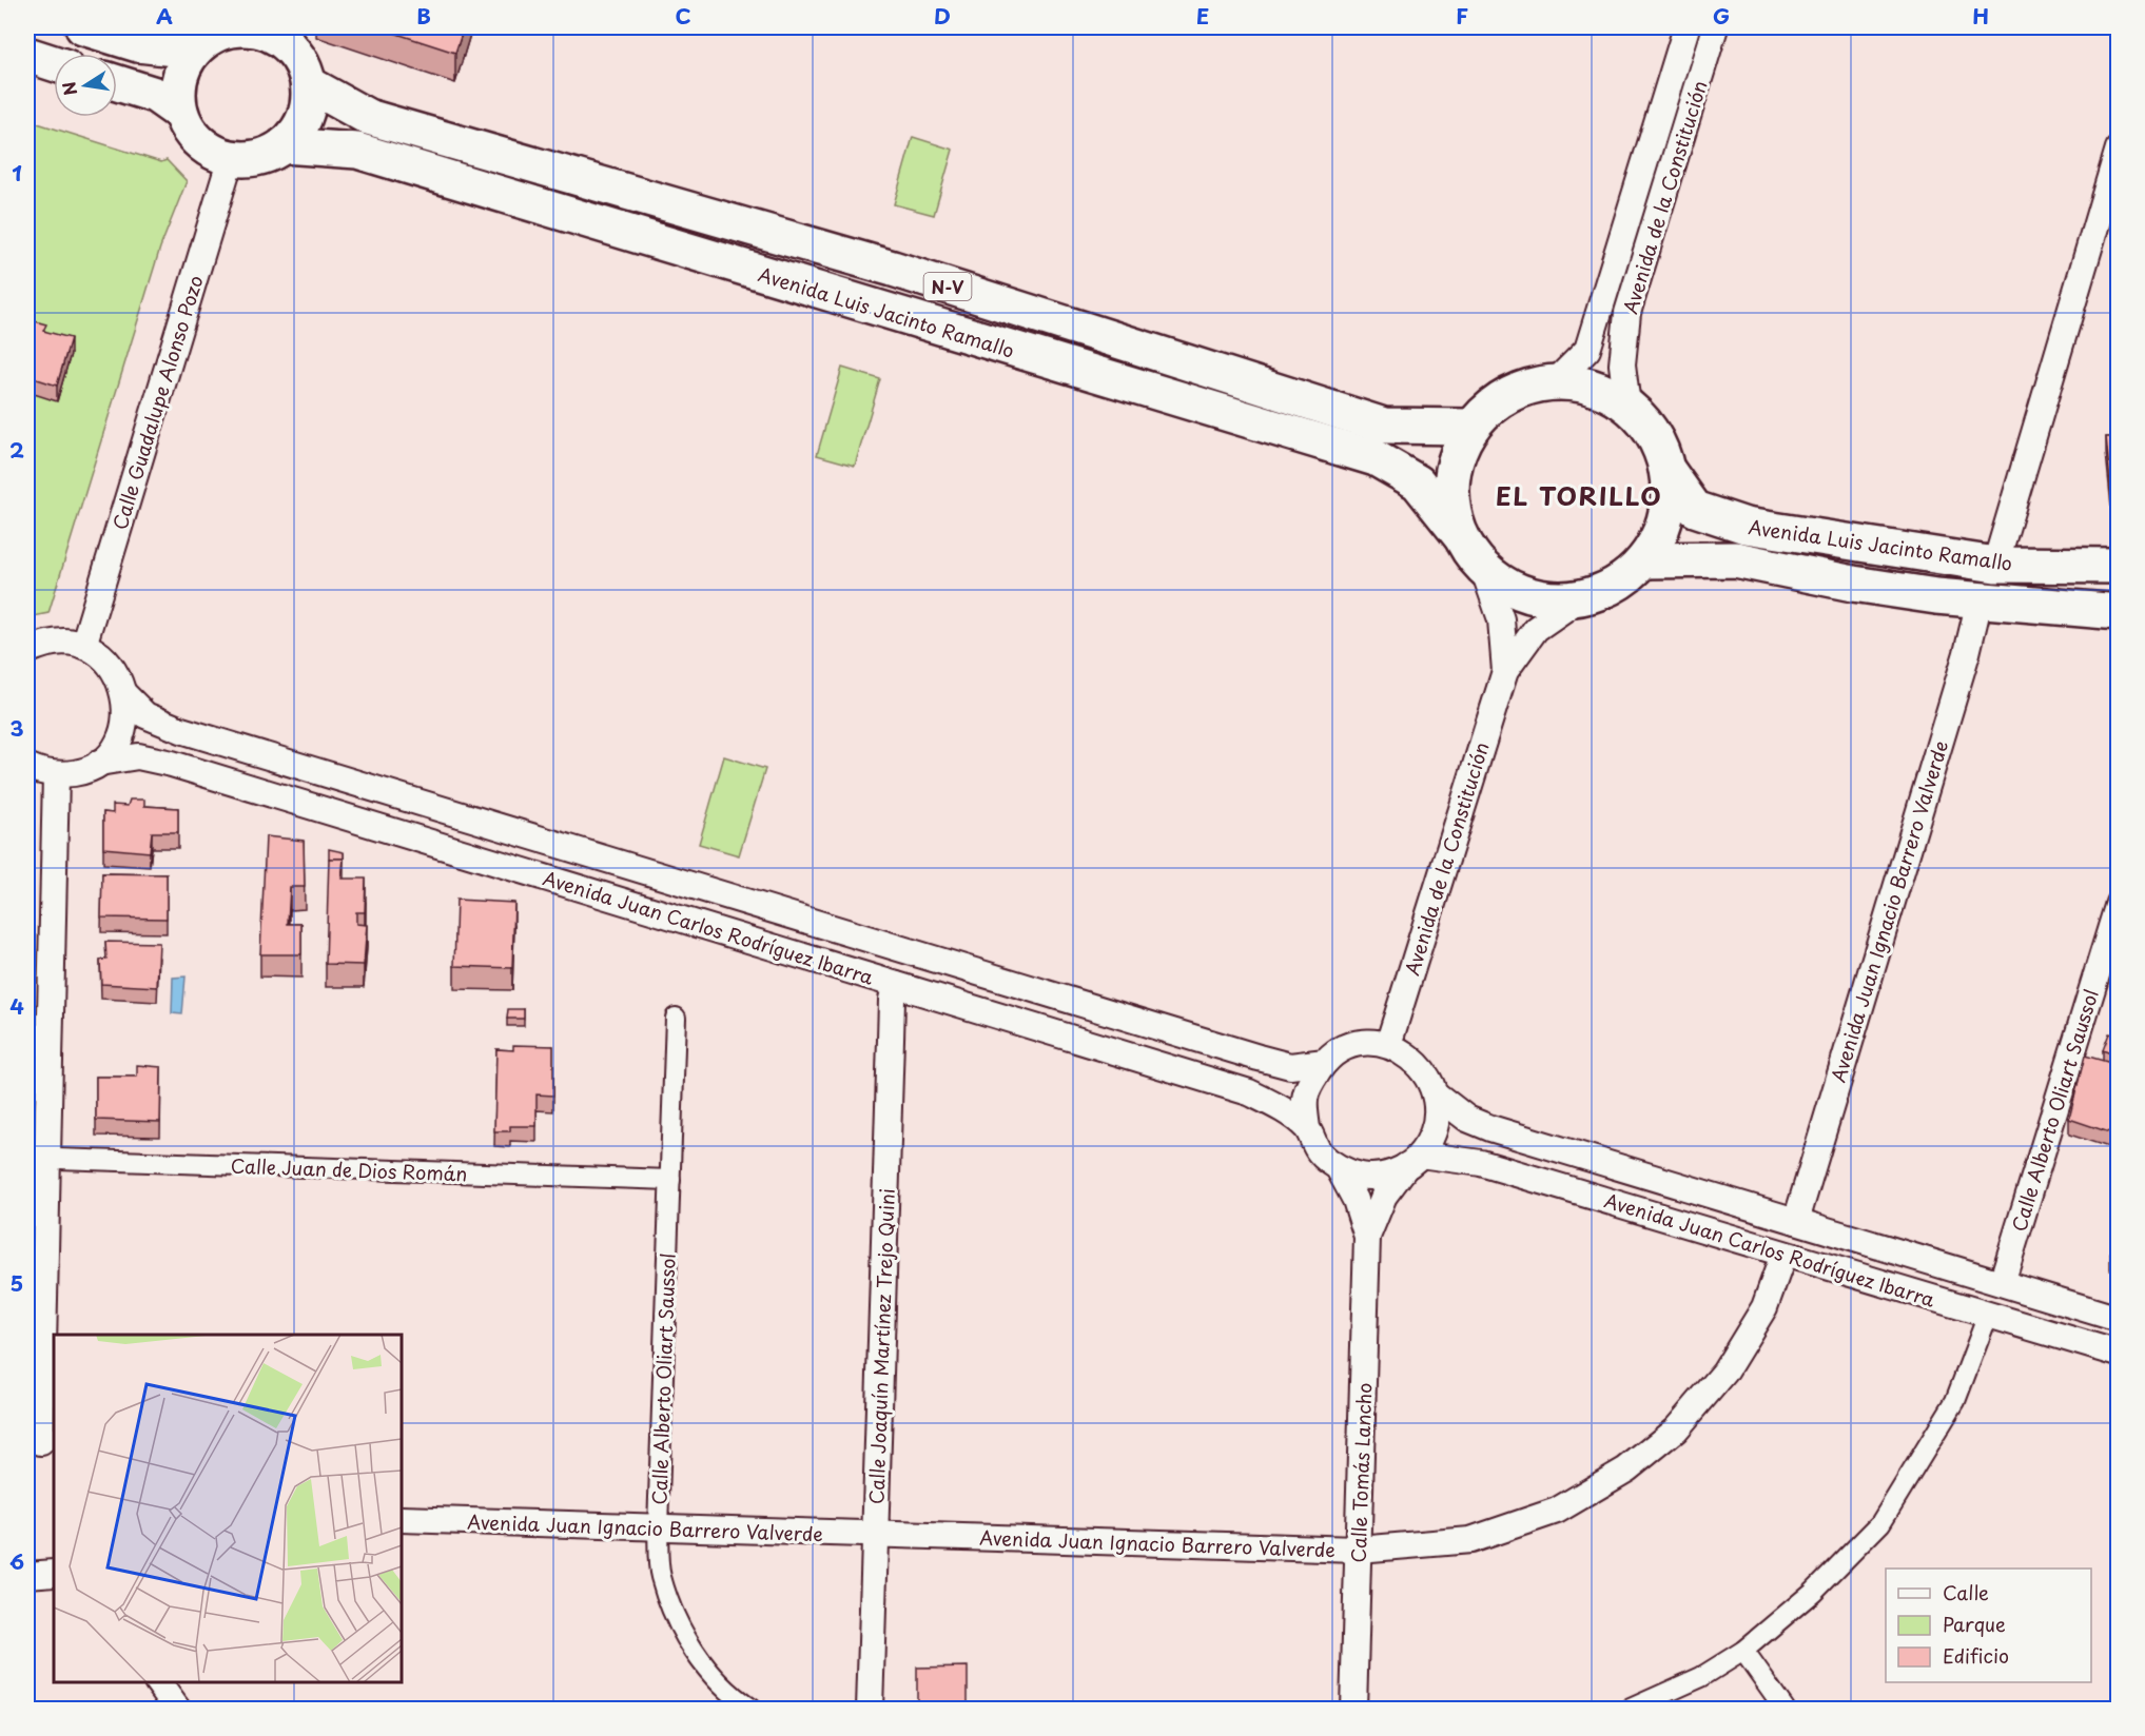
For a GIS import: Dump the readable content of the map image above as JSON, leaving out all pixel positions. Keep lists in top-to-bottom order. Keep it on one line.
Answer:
{"streets":{"main road":["N-V","Avenida Luis Jacinto Ramallo"],"street":["Avenida de la Constitución","Calle Guadalupe Alonso Pozo","Avenida Juan Ignacio Barrero Valverde","Avenida Juan Carlos Rodríguez Ibarra","Calle Alberto Oliart Saussol","Calle Juan de Dios Román","Calle Joaquín Martínez Trejo Quini","Calle Tomás Lancho"]},"crossings":[["Avenida de la Constitución","N-V"],["Avenida de la Constitución","Avenida Luis Jacinto Ramallo"],["Avenida de la Constitución","Avenida Juan Carlos Rodríguez Ibarra"],["Avenida de la Constitución","Calle Tomás Lancho"],["N-V","Avenida Luis Jacinto Ramallo"],["N-V","Calle Guadalupe Alonso Pozo"],["Avenida Luis Jacinto Ramallo","Calle Guadalupe Alonso Pozo"],["Avenida Luis Jacinto Ramallo","Avenida Juan Ignacio Barrero Valverde"],["Avenida Juan Ignacio Barrero Valverde","Avenida Juan Carlos Rodríguez Ibarra"],["Avenida Juan Ignacio Barrero Valverde","Calle Alberto Oliart Saussol"],["Avenida Juan Ignacio Barrero Valverde","Calle Joaquín Martínez Trejo Quini"],["Avenida Juan Ignacio Barrero Valverde","Calle Tomás Lancho"],["Avenida Juan Carlos Rodríguez Ibarra","Calle Alberto Oliart Saussol"],["Avenida Juan Carlos Rodríguez Ibarra","Calle Joaquín Martínez Trejo Quini"],["Avenida Juan Carlos Rodríguez Ibarra","Calle Tomás Lancho"],["Calle Alberto Oliart Saussol","Calle Juan de Dios Román"]],"districts":["EL TORILLO"],"legend":["Calle","Parque","Edificio"],"north":"left","grid":{"columns":["A","B","C","D","E","F","G","H"],"rows":["1","2","3","4","5","6"]}}
